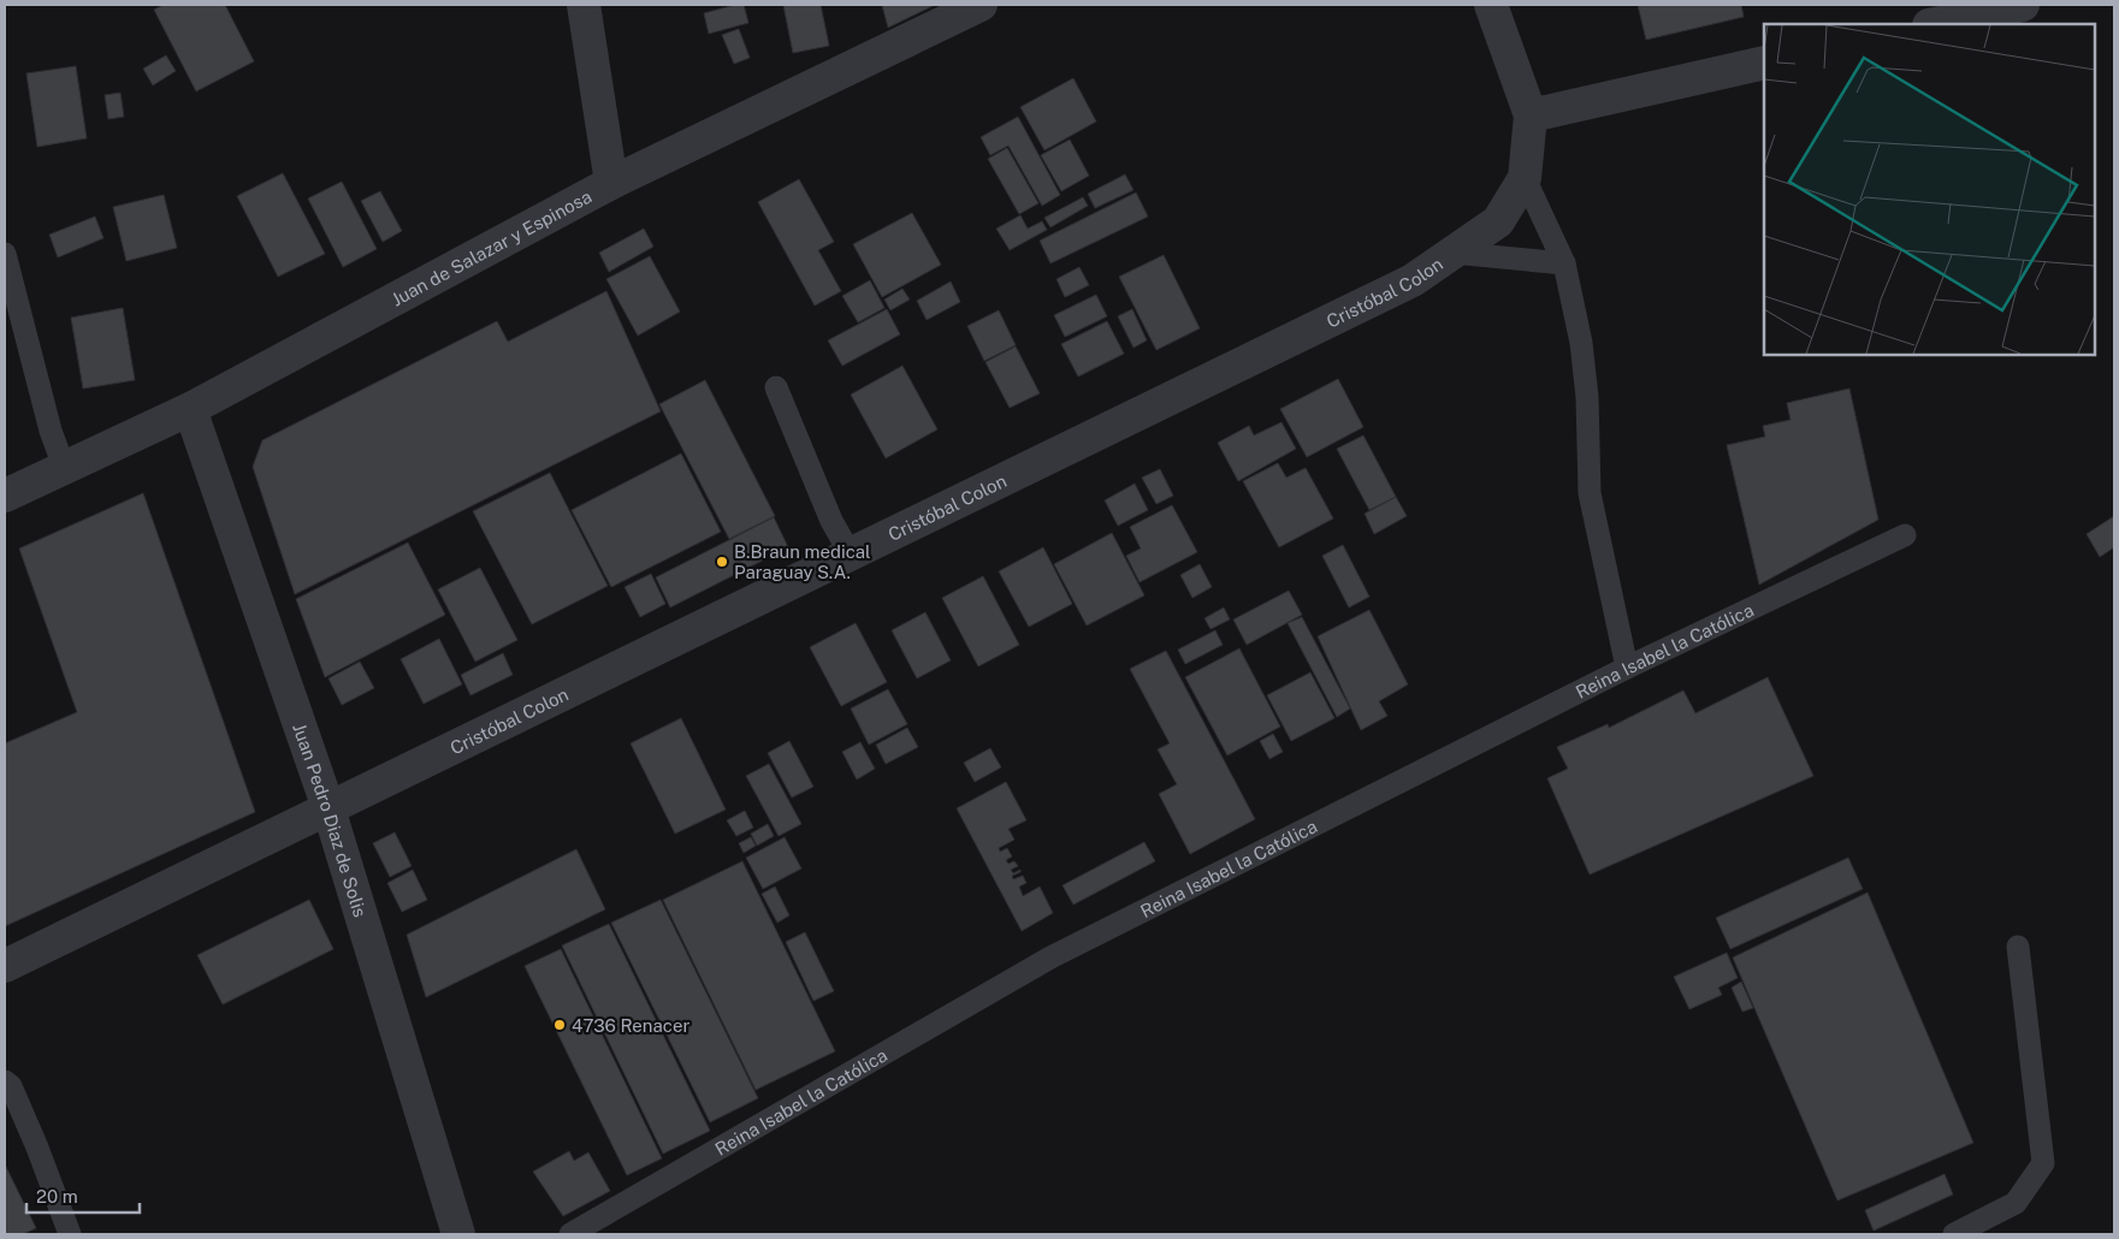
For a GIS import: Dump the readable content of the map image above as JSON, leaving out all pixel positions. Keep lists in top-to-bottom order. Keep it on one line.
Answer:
{"streets":{"street":["Juan de Salazar y Espinosa","Cristóbal Colon","Juan Pedro Diaz de Solis"],"lane":["Reina Isabel la Católica"]},"crossings":[["Juan de Salazar y Espinosa","Juan Pedro Diaz de Solis"],["Cristóbal Colon","Juan Pedro Diaz de Solis"]],"places":["B.Braun medical Paraguay S.A.","4736 Renacer"],"scale_bar":"20 m"}
